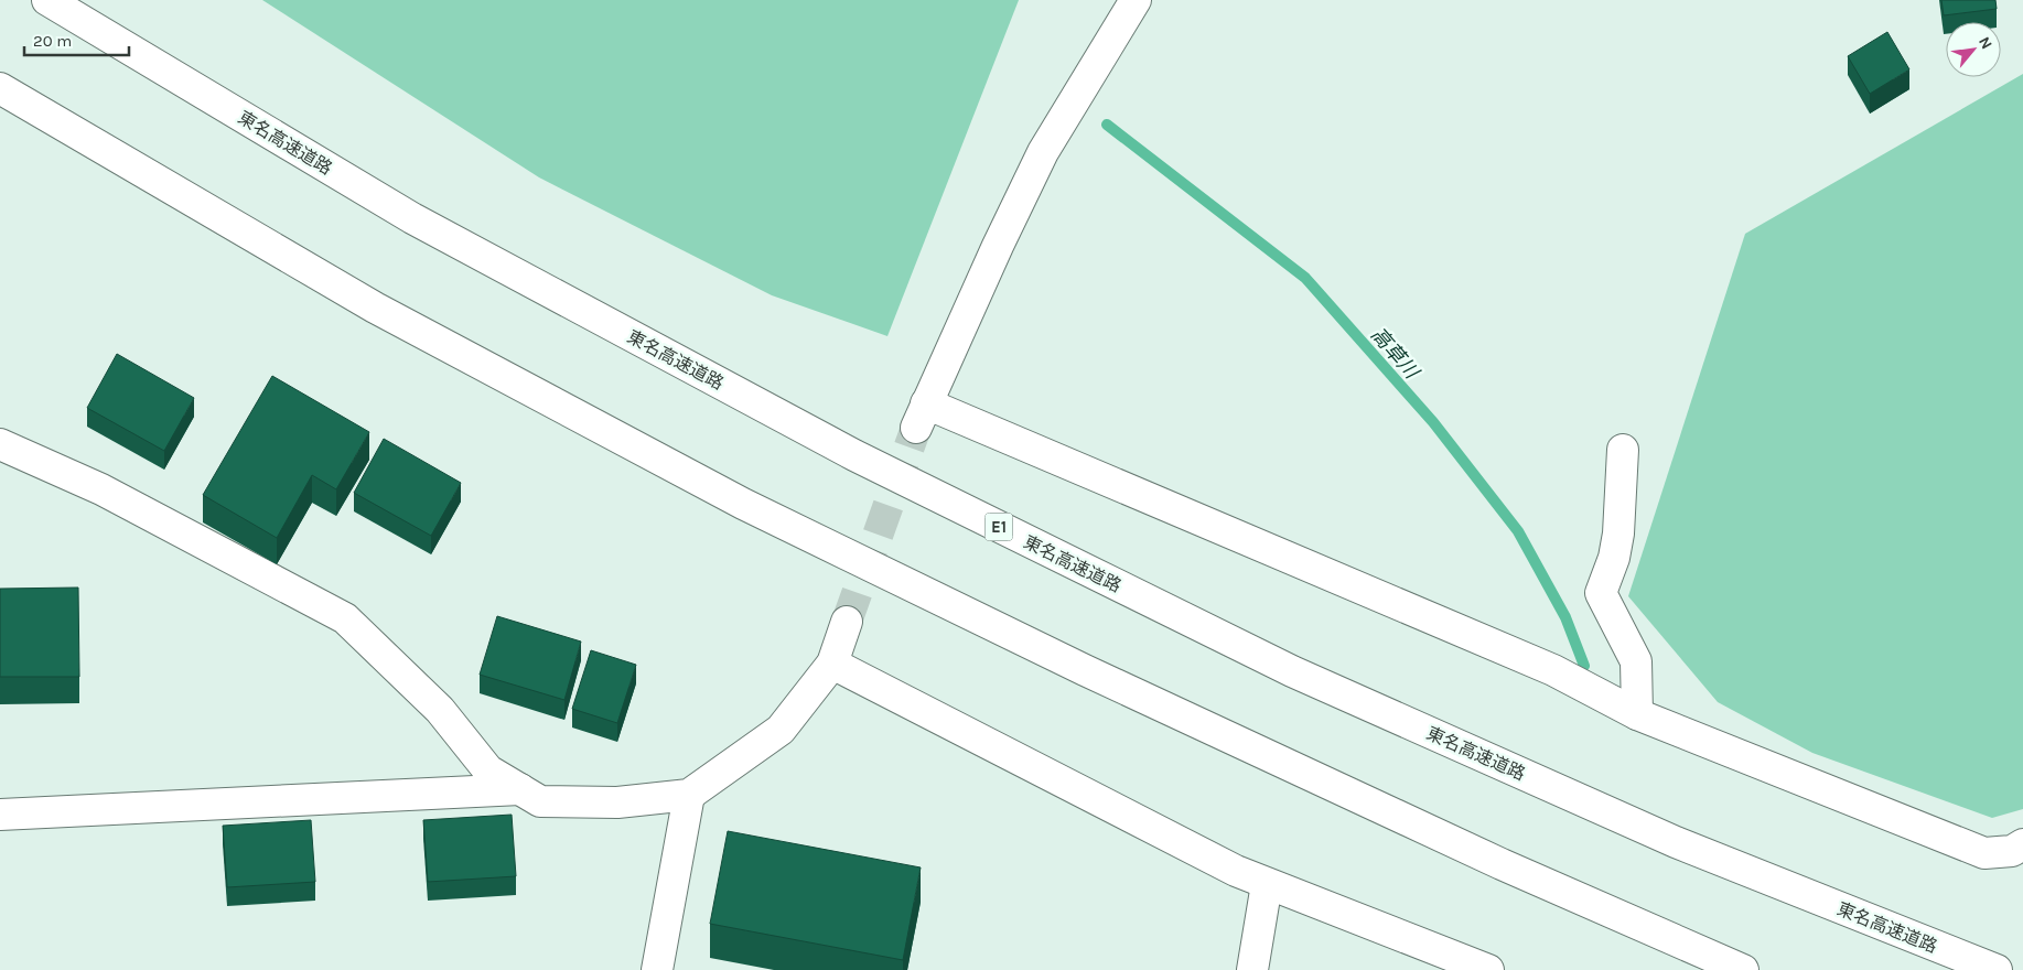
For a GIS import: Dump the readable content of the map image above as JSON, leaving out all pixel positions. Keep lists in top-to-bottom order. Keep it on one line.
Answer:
{"streets":{"main road":["東名高速道路","E1"]},"water":["高草川"],"scale_bar":"20 m","north":"top right"}
